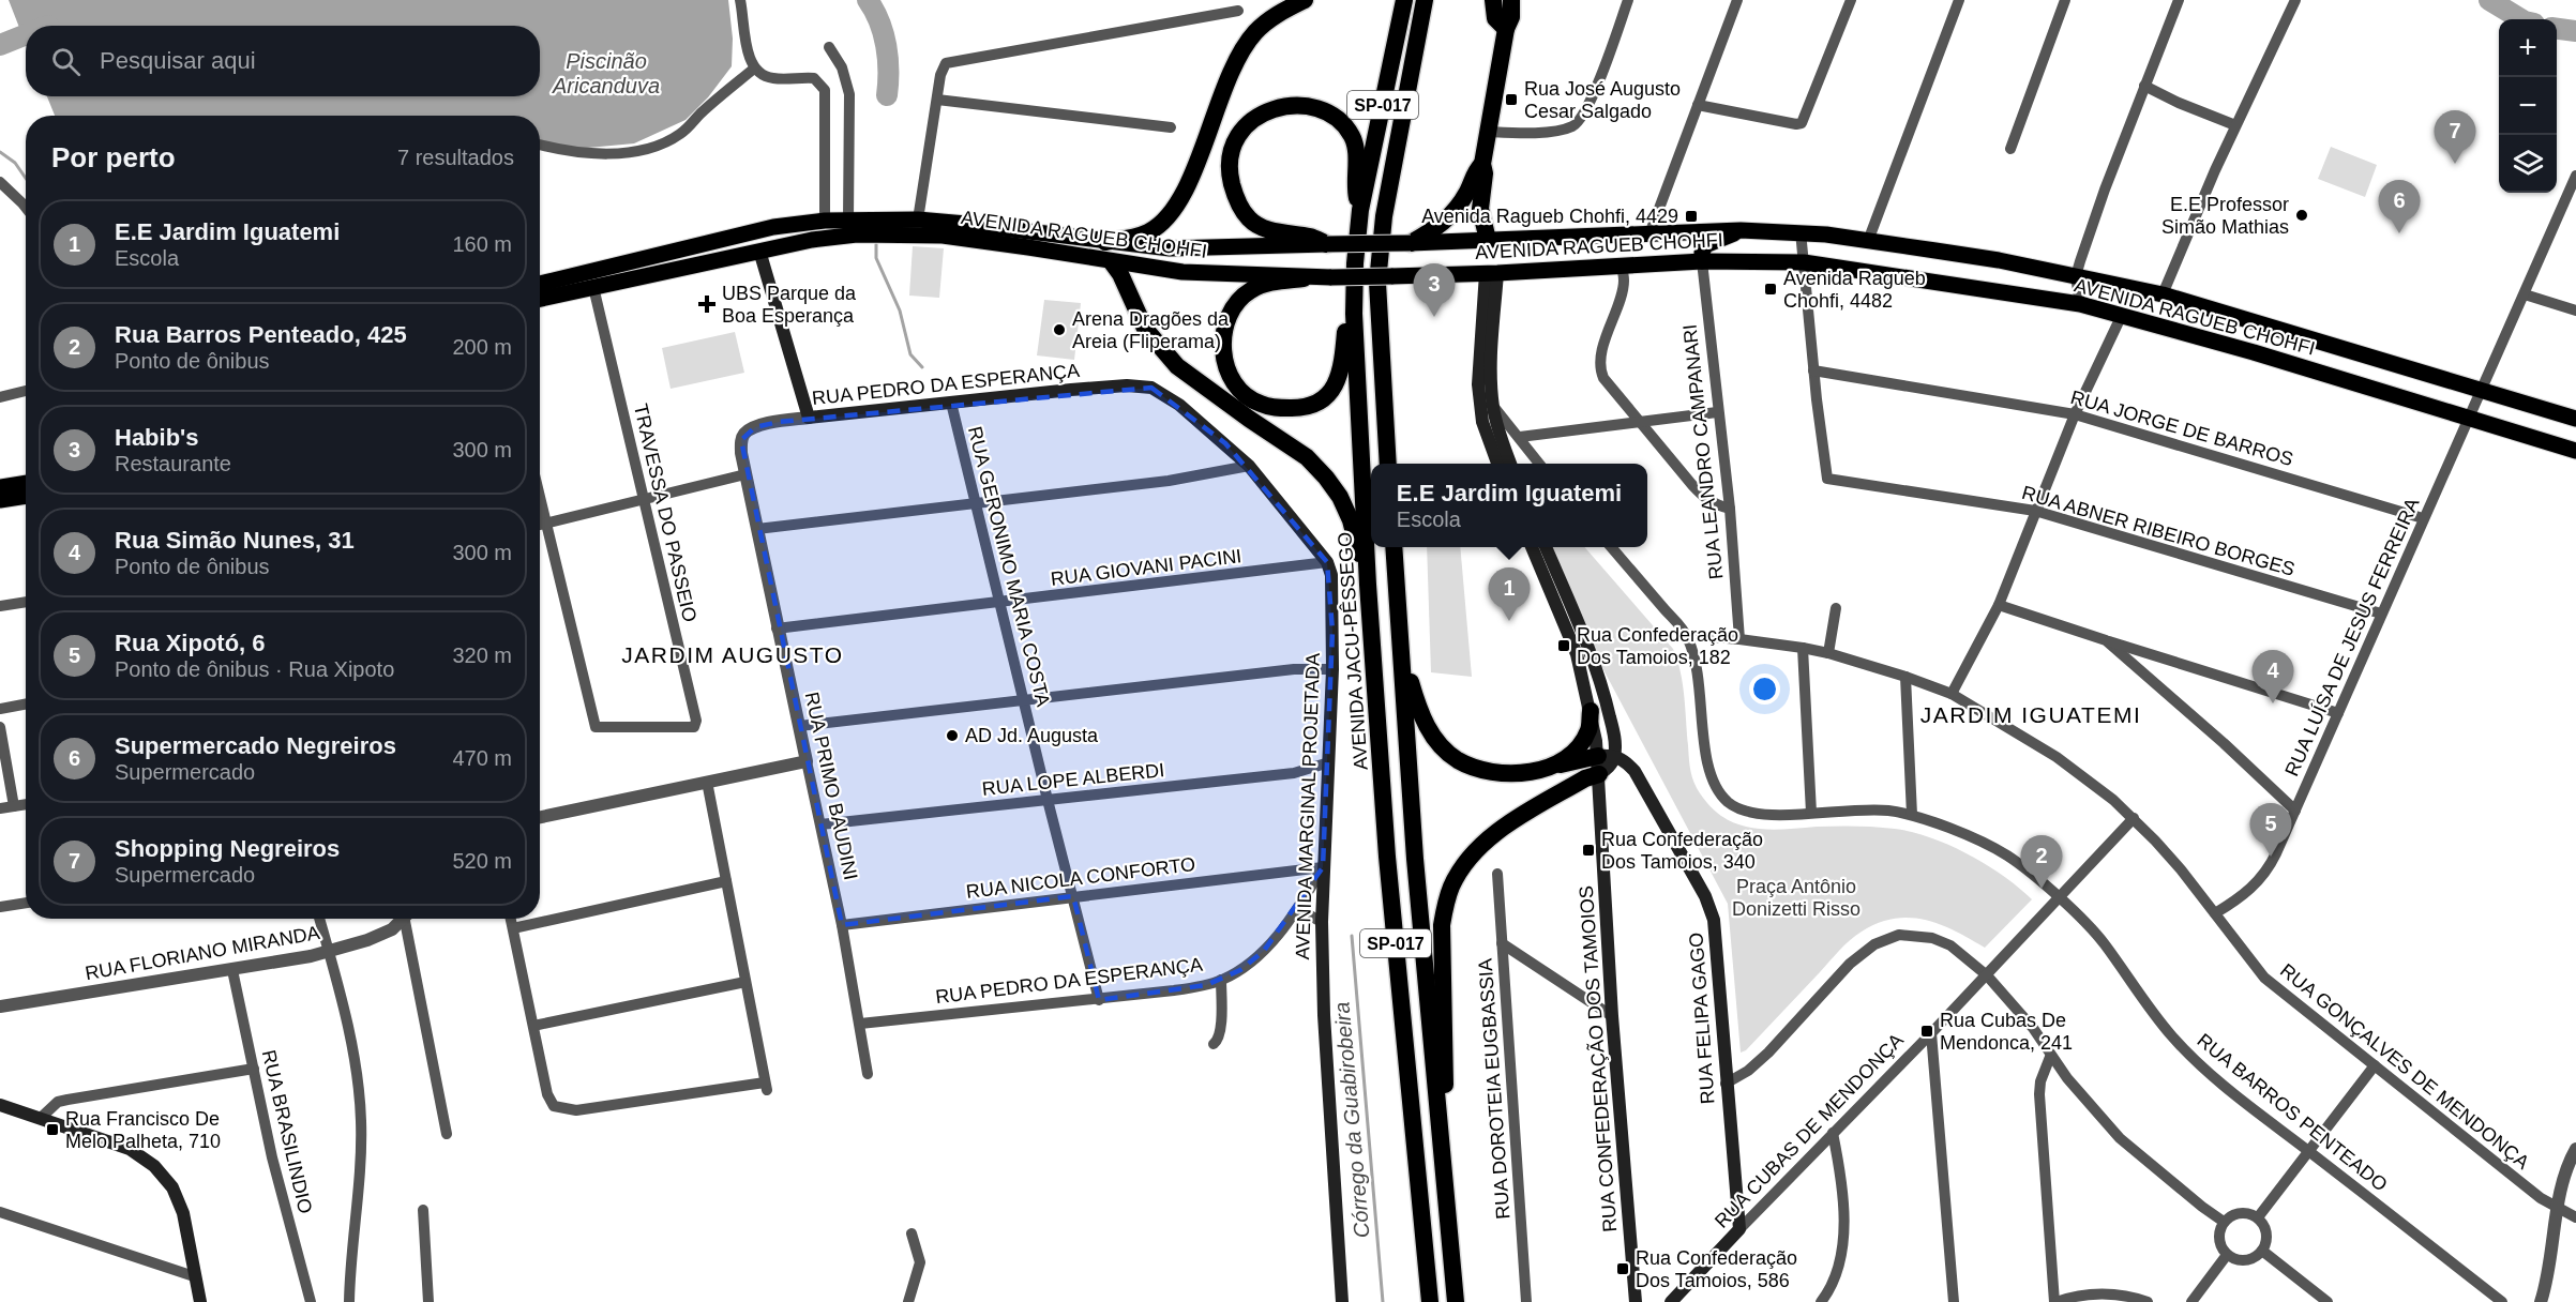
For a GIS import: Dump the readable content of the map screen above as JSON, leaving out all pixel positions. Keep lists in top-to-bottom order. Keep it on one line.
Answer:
{"streets":{"highway":["SP-017","AVENIDA JACU-PÊSSEGO"],"main road":["AVENIDA RAGUEB CHOHFI","RUA PEDRO DA ESPERANÇA","AVENIDA MARGINAL PROJETADA","RUA FELIPA GAGO","RUA CONFEDERAÇÃO DOS TAMOIOS","RUA CUBAS DE MENDONÇA"],"street":["RUA JORGE DE BARROS","RUA LEANDRO CAMPANARI","TRAVESSA DO PASSEIO","RUA ABNER RIBEIRO BORGES","RUA GERONIMO MARIA COSTA","RUA GIOVANI PACINI","RUA LUÍSA DE JESUS FERREIRA","RUA LOPE ALBERDI","RUA PRIMO BAUDINI","RUA NICOLA CONFORTO","RUA FLORIANO MIRANDA","RUA GONÇALVES DE MENDONÇA","RUA DOROTEIA EUGBASSIA","RUA BARROS PENTEADO","RUA BRASILINDIO"]},"crossings":[["AVENIDA RAGUEB CHOHFI","RUA LEANDRO CAMPANARI"],["AVENIDA RAGUEB CHOHFI","TRAVESSA DO PASSEIO"],["AVENIDA RAGUEB CHOHFI","RUA ABNER RIBEIRO BORGES"],["AVENIDA RAGUEB CHOHFI","RUA LUÍSA DE JESUS FERREIRA"],["RUA PEDRO DA ESPERANÇA","RUA GERONIMO MARIA COSTA"],["RUA PEDRO DA ESPERANÇA","RUA PRIMO BAUDINI"],["RUA PEDRO DA ESPERANÇA","AVENIDA MARGINAL PROJETADA"],["RUA PEDRO DA ESPERANÇA","RUA NICOLA CONFORTO"],["RUA JORGE DE BARROS","RUA ABNER RIBEIRO BORGES"],["RUA JORGE DE BARROS","RUA LUÍSA DE JESUS FERREIRA"],["RUA LEANDRO CAMPANARI","RUA GONÇALVES DE MENDONÇA"],["RUA ABNER RIBEIRO BORGES","RUA LUÍSA DE JESUS FERREIRA"],["RUA GERONIMO MARIA COSTA","RUA GIOVANI PACINI"],["RUA GERONIMO MARIA COSTA","RUA LOPE ALBERDI"],["RUA GERONIMO MARIA COSTA","RUA NICOLA CONFORTO"],["RUA GIOVANI PACINI","RUA PRIMO BAUDINI"],["RUA GIOVANI PACINI","AVENIDA MARGINAL PROJETADA"],["RUA LOPE ALBERDI","RUA PRIMO BAUDINI"],["RUA LOPE ALBERDI","AVENIDA MARGINAL PROJETADA"],["RUA PRIMO BAUDINI","RUA NICOLA CONFORTO"],["AVENIDA MARGINAL PROJETADA","RUA NICOLA CONFORTO"],["RUA FLORIANO MIRANDA","RUA BRASILINDIO"],["RUA FELIPA GAGO","RUA CONFEDERAÇÃO DOS TAMOIOS"],["RUA FELIPA GAGO","RUA CUBAS DE MENDONÇA"],["RUA GONÇALVES DE MENDONÇA","RUA BARROS PENTEADO"],["RUA GONÇALVES DE MENDONÇA","RUA CUBAS DE MENDONÇA"],["RUA BARROS PENTEADO","RUA CUBAS DE MENDONÇA"]],"districts":["JARDIM AUGUSTO","JARDIM IGUATEMI"],"water":["Piscinão Aricanduva","Córrego da Guabirobeira"],"parks":["Praça Antônio Donizetti Risso"],"places":{"transit":["Rua José Augusto Cesar Salgado","Avenida Ragueb Chohfi, 4429","Avenida Ragueb Chohfi, 4482","Rua Confederação Dos Tamoios, 182","Rua Confederação Dos Tamoios, 340","Rua Cubas De Mendonca, 241","Rua Francisco De Melo Palheta, 710","Rua Confederação Dos Tamoios, 586"],"other":["E.E Professor Simão Mathias","Arena Dragões da Areia (Fliperama)","AD Jd. Augusta"],"health":["UBS Parque da Boa Esperança"]},"page":{"map_buttons":["+","−"],"search":"Pesquisar aqui","pins":["7","6","3","1","4","5","2"],"heading":["Por perto","7 resultados"],"list":[{"mark":"1","name":"E.E Jardim Iguatemi","note":"Escola","value":"160 m"},{"mark":"2","name":"Rua Barros Penteado, 425","note":"Ponto de ônibus","value":"200 m"},{"mark":"3","name":"Habib's","note":"Restaurante","value":"300 m"},{"mark":"4","name":"Rua Simão Nunes, 31","note":"Ponto de ônibus","value":"300 m"},{"mark":"5","name":"Rua Xipotó, 6","note":"Ponto de ônibus · Rua Xipoto","value":"320 m"},{"mark":"6","name":"Supermercado Negreiros","note":"Supermercado","value":"470 m"},{"mark":"7","name":"Shopping Negreiros","note":"Supermercado","value":"520 m"}],"popup":["E.E Jardim Iguatemi","Escola"]}}
